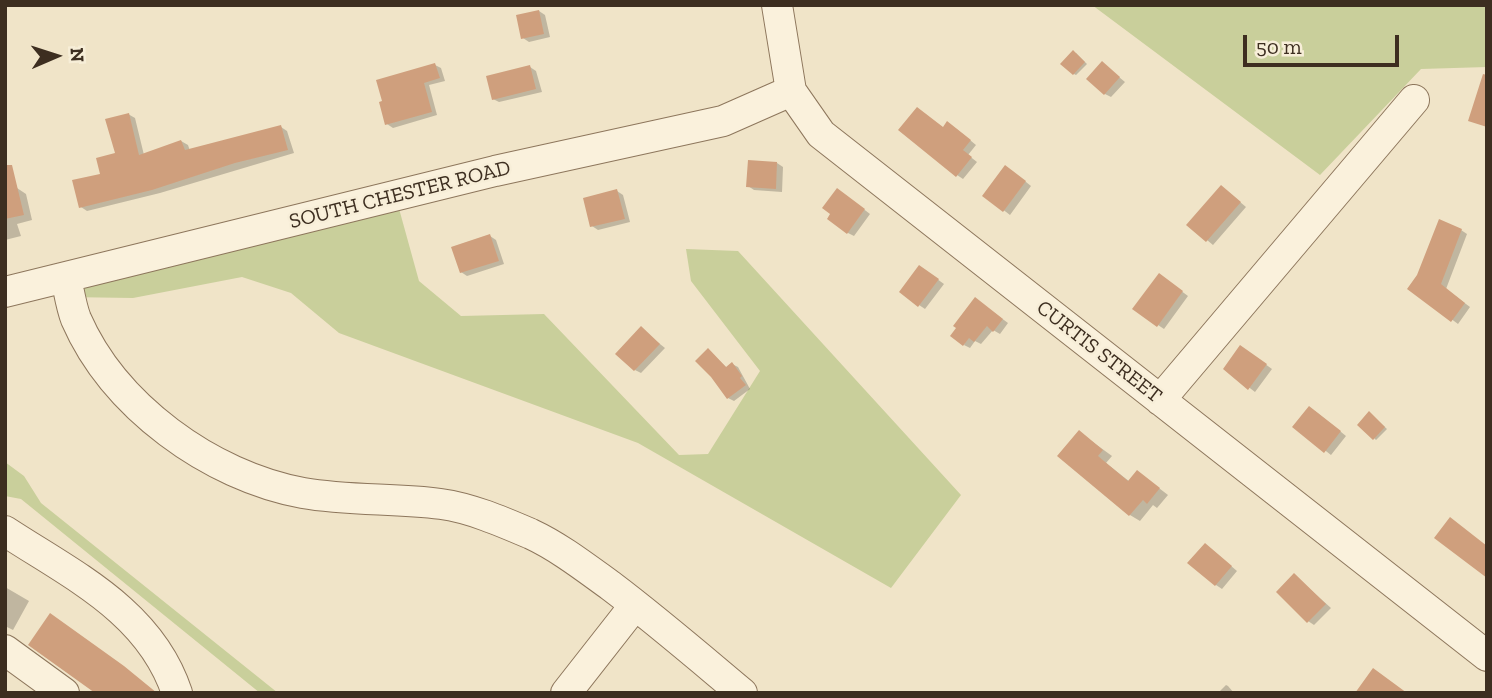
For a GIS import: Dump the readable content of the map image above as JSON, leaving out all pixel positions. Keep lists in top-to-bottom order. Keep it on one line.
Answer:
{"streets":{"street":["SOUTH CHESTER ROAD","CURTIS STREET"]},"crossings":[["SOUTH CHESTER ROAD","CURTIS STREET"]],"scale_bar":"50 m","north":"right"}
